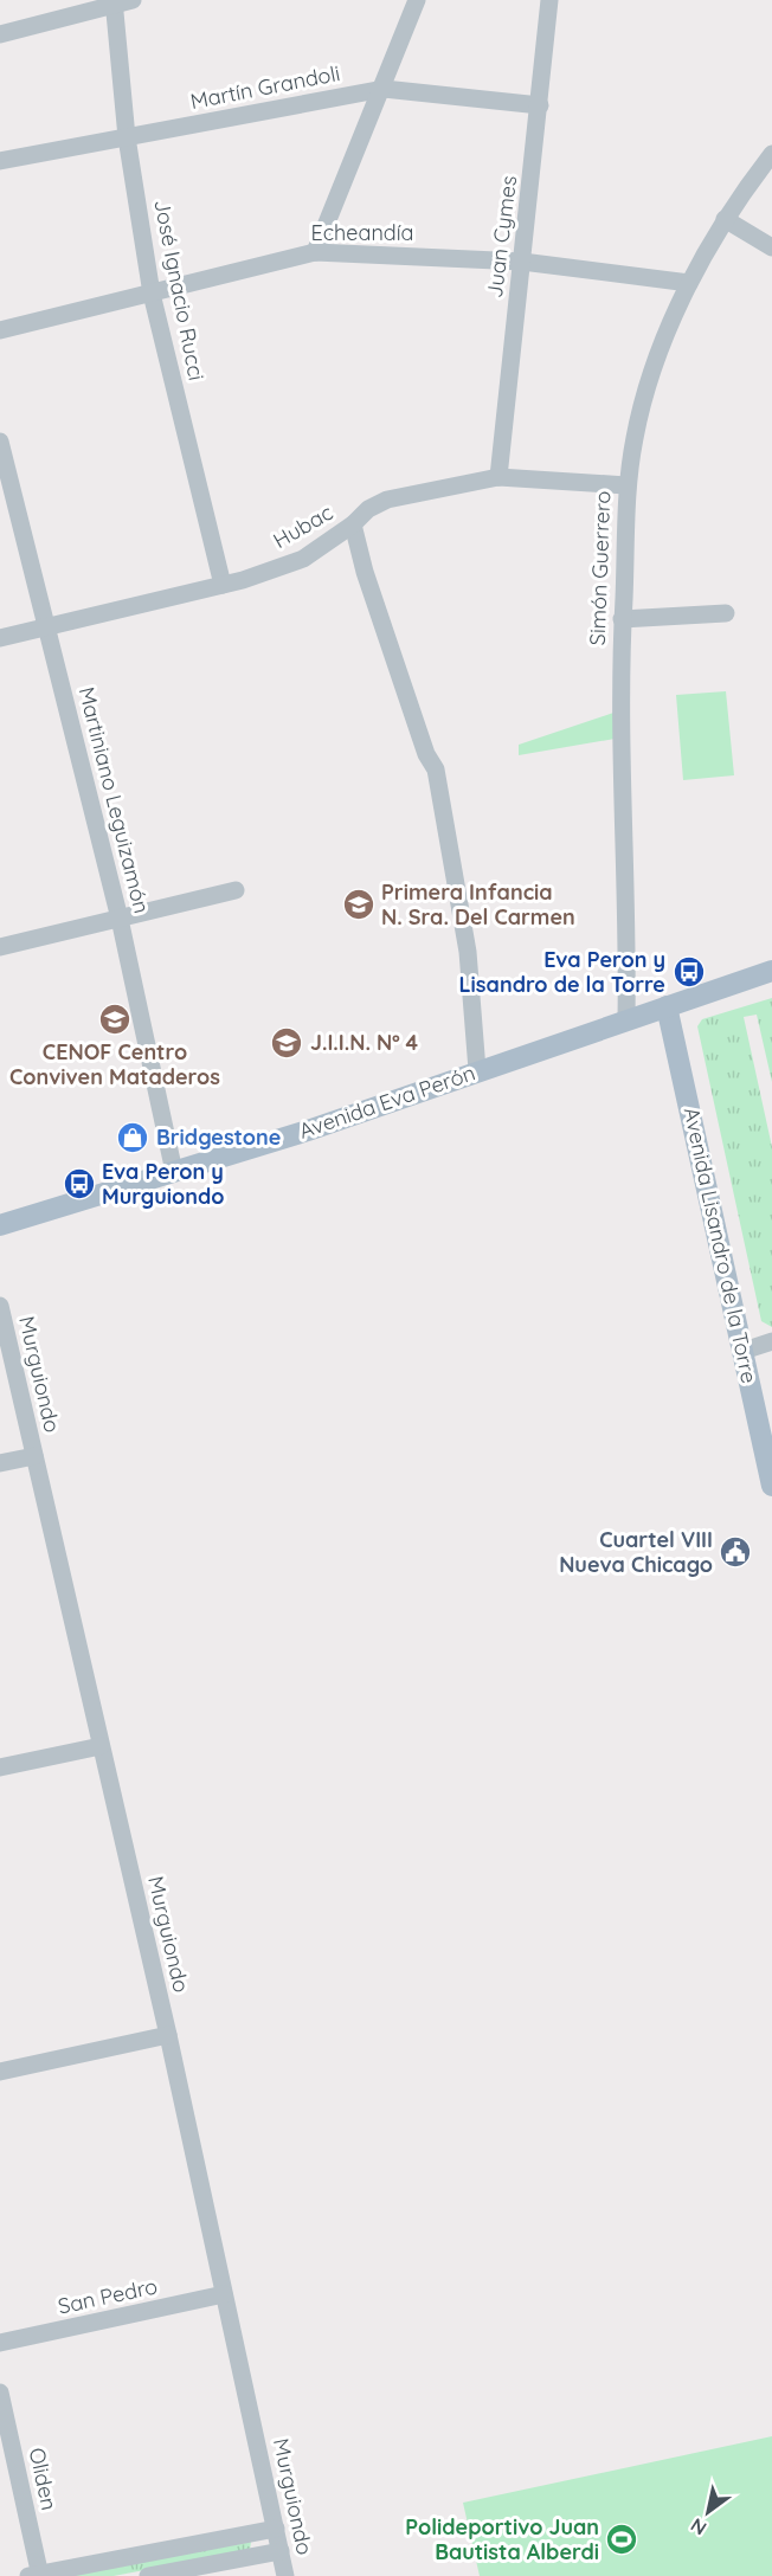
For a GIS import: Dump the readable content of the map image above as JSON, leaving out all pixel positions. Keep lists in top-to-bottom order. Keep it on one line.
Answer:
{"streets":{"main road":["Avenida Eva Perón","Avenida Lisandro de la Torre"],"street":["Martín Grandoli","Echeandía","Juan Cymes","José Ignacio Rucci","Hubac","Simón Guerrero","Martiniano Leguizamón","Murguiondo","San Pedro","Oliden"]},"crossings":[["Martín Grandoli","Juan Cymes"],["Martín Grandoli","José Ignacio Rucci"],["Echeandía","Juan Cymes"],["Echeandía","José Ignacio Rucci"],["Echeandía","Simón Guerrero"],["Juan Cymes","Hubac"],["José Ignacio Rucci","Hubac"],["Hubac","Simón Guerrero"],["Hubac","Martiniano Leguizamón"],["Simón Guerrero","Avenida Eva Perón"],["Martiniano Leguizamón","Avenida Eva Perón"],["Avenida Eva Perón","Avenida Lisandro de la Torre"],["Murguiondo","San Pedro"]],"places":{"school or university":["Primera Infancia N. Sra. Del Carmen","CENOF Centro Conviven Mataderos","J.I.I.N. Nº 4"],"bus stop":["Eva Peron y Lisandro de la Torre","Eva Peron y Murguiondo"],"shop":["Bridgestone"],"public building":["Cuartel VIII Nueva Chicago"],"sports":["Polideportivo Juan Bautista Alberdi"]},"north":"bottom left"}
